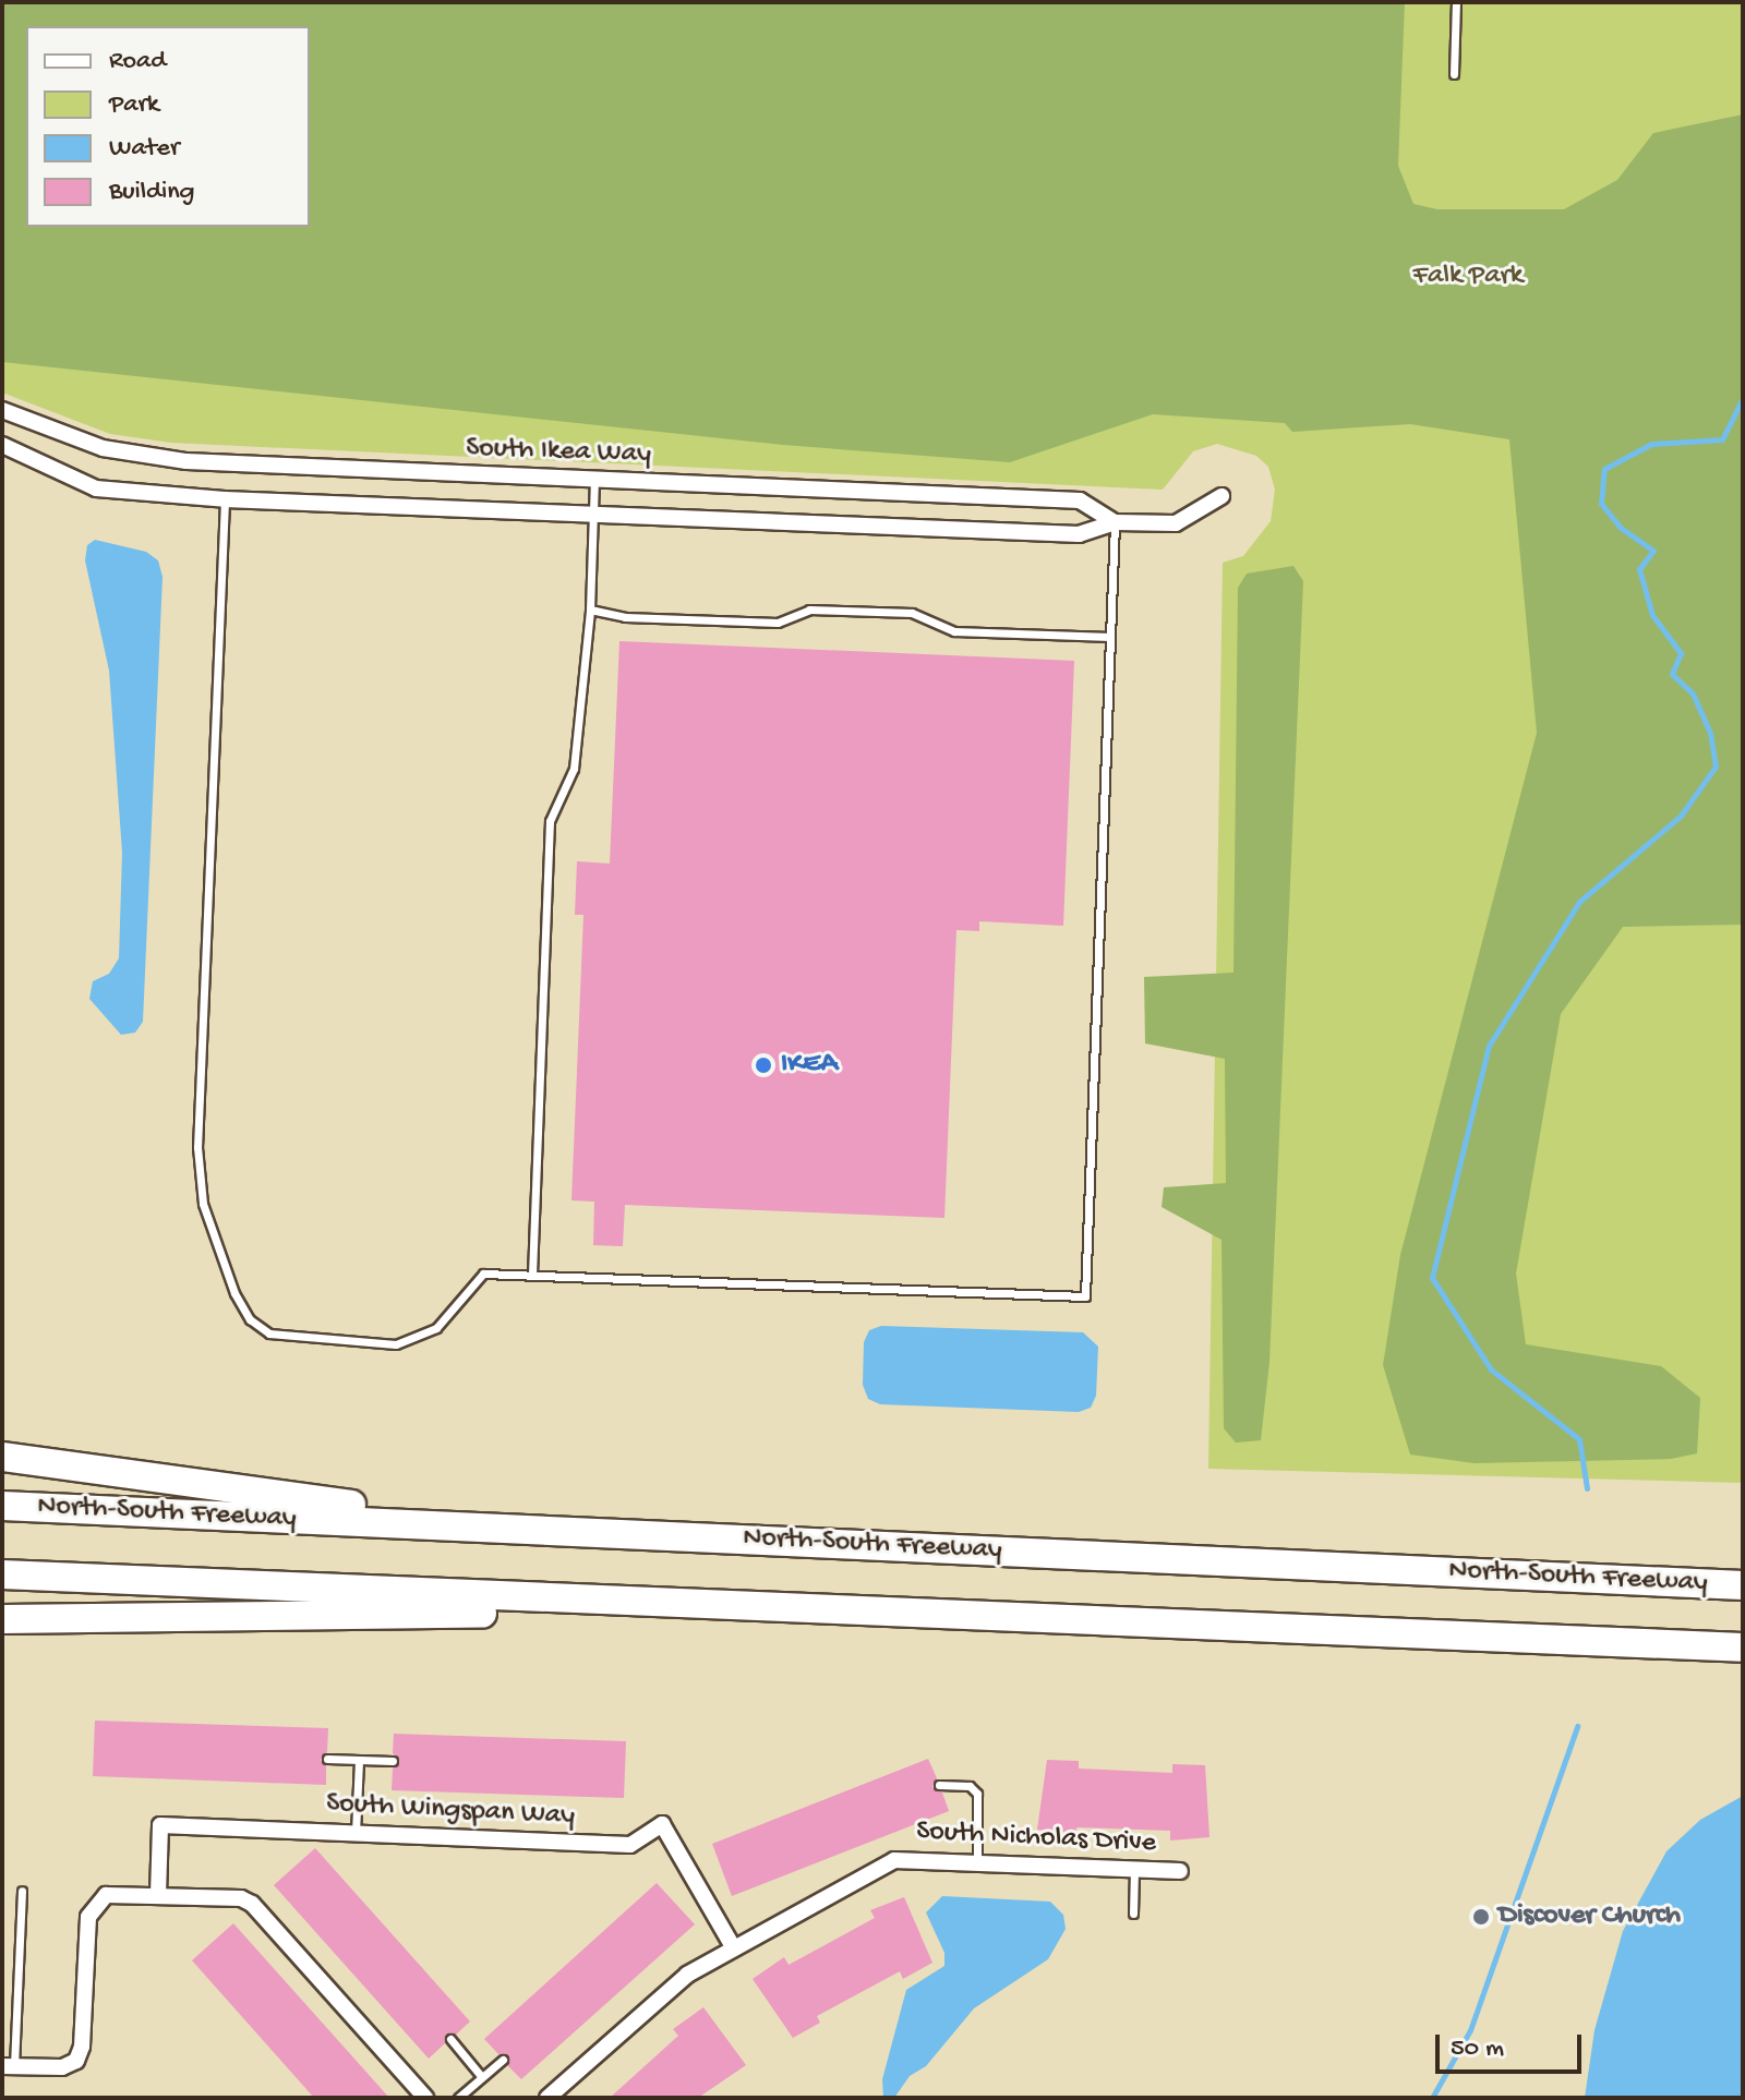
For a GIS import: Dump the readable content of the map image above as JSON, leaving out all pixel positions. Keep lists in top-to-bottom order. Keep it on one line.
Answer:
{"streets":{"highway":["North-South Freeway"],"street":["South Ikea Way","South Wingspan Way","South Nicholas Drive"]},"crossings":[["South Wingspan Way","South Nicholas Drive"]],"parks":["Falk Park"],"places":["IKEA","Discover Church"],"legend":["Road","Park","Water","Building"],"scale_bar":"50 m"}
